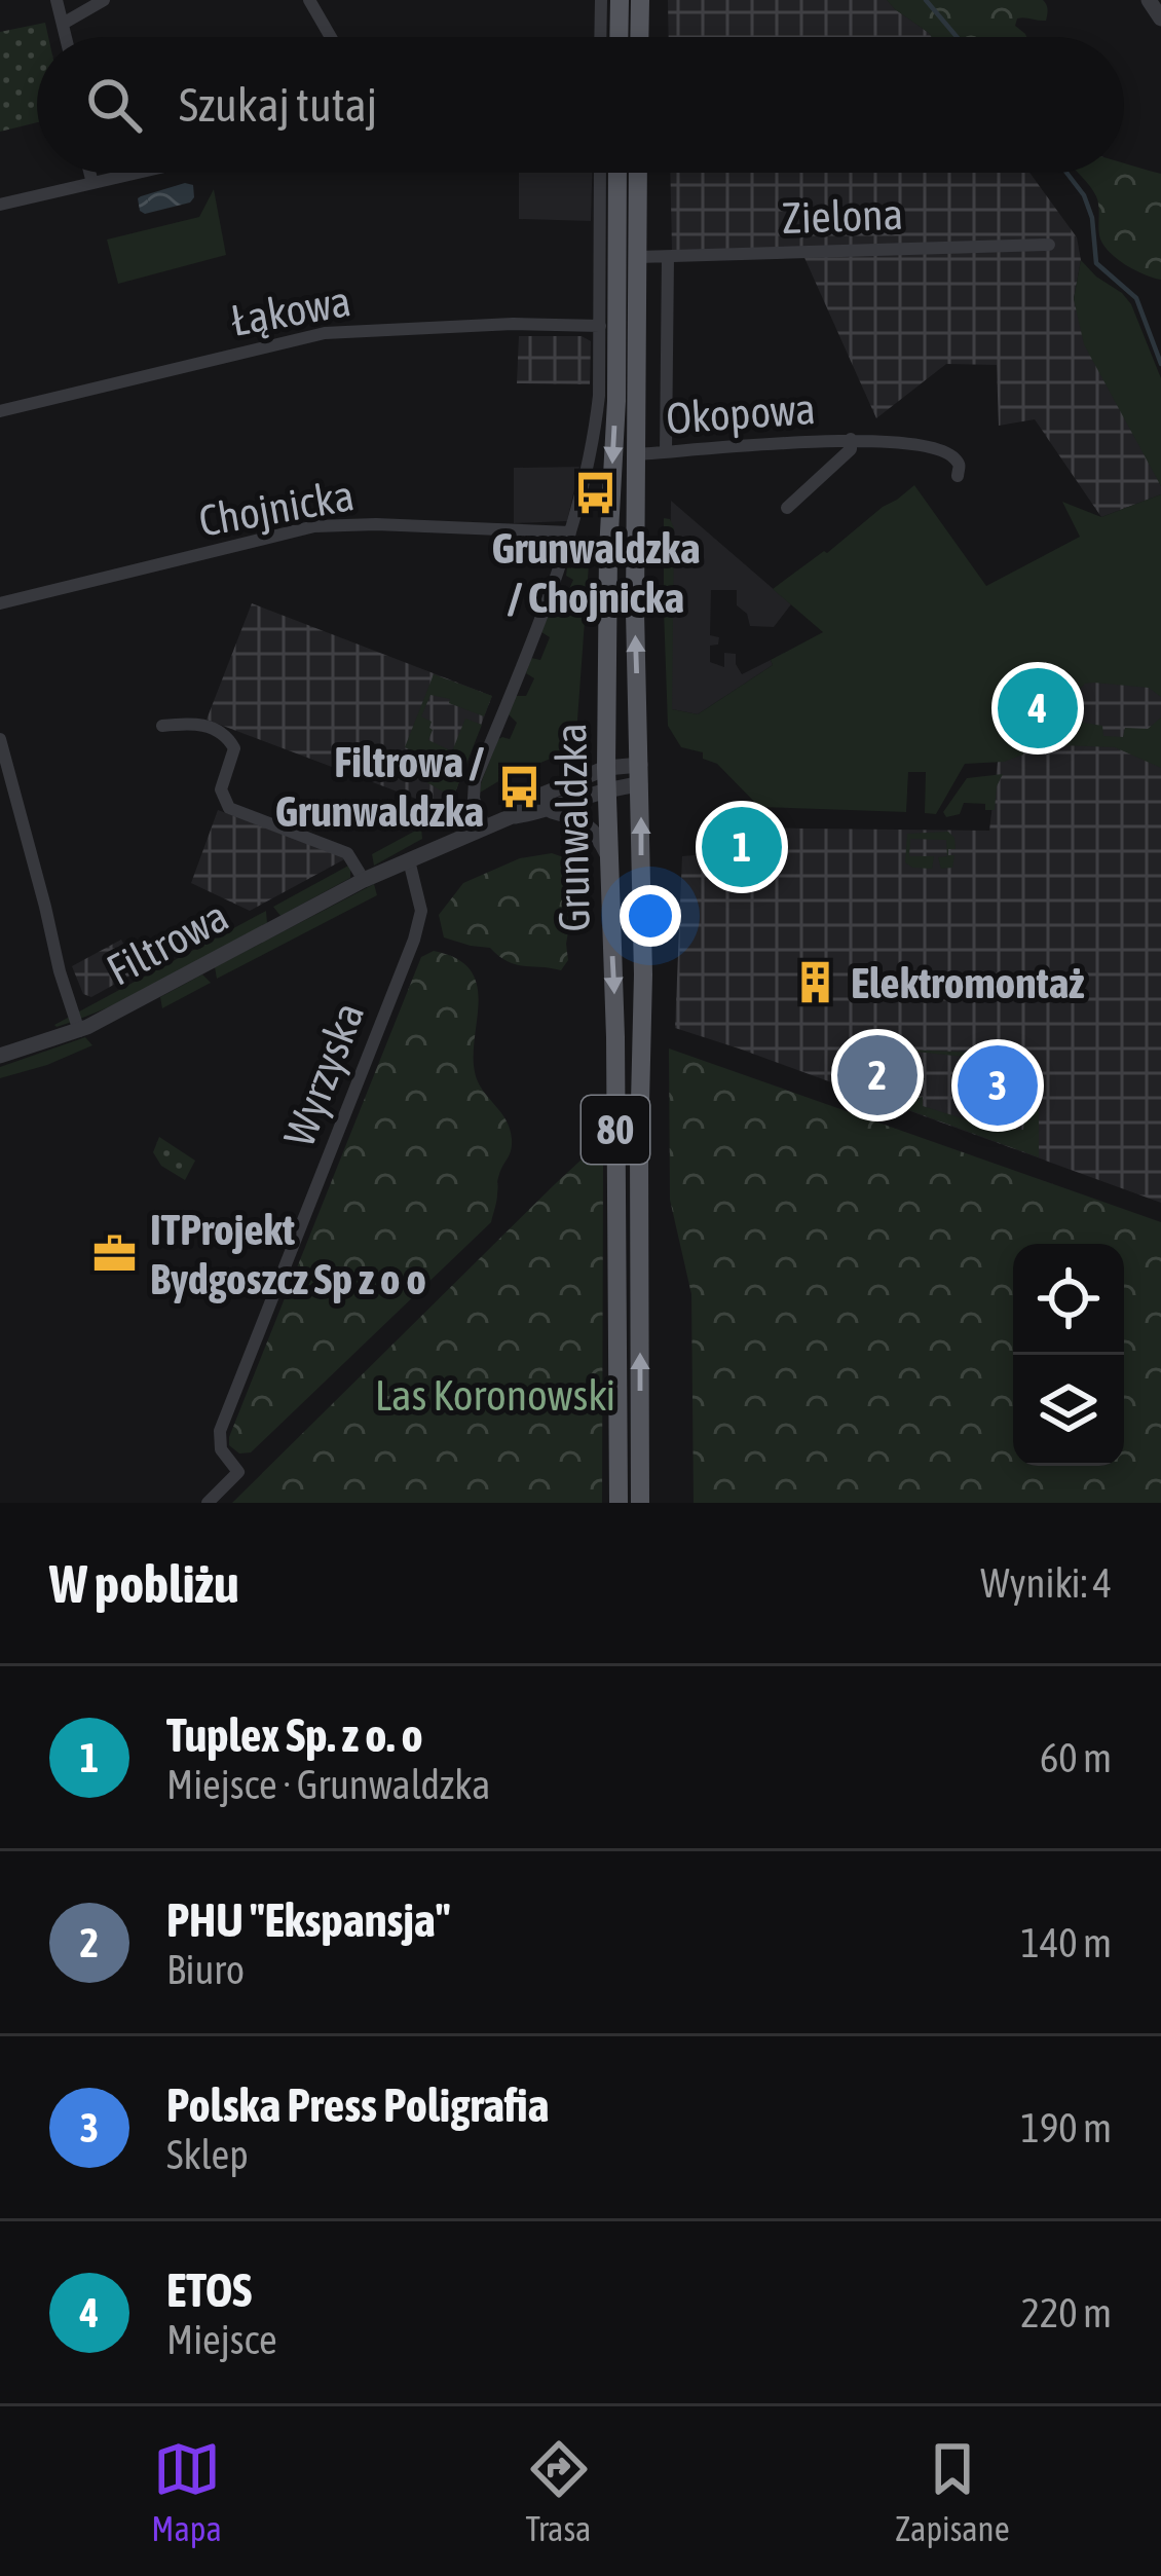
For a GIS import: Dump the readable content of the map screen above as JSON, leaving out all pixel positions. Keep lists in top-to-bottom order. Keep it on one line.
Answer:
{"streets":{"main road":["Grunwaldzka","80"],"street":["Zielona","Łąkowa","Okopowa","Chojnicka","Filtrowa","Wyrzyska"]},"crossings":[["Zielona","Grunwaldzka"],["Okopowa","Grunwaldzka"],["Grunwaldzka","Filtrowa"],["Filtrowa","Wyrzyska"]],"parks":["Las Koronowski"],"places":{"bus stop":["Grunwaldzka / Chojnicka","Filtrowa / Grunwaldzka"],"building":["Elektromontaż"],"office":["ITProjekt Bydgoszcz Sp z o o"]},"page":{"search":"Szukaj tutaj","pins":["4","1","2","3"],"heading":["W pobliżu","Wyniki: 4"],"list":[{"mark":"1","name":"Tuplex Sp. z o. o","note":"Miejsce · Grunwaldzka","value":"60 m"},{"mark":"2","name":"PHU \"Ekspansja\"","note":"Biuro","value":"140 m"},{"mark":"3","name":"Polska Press Poligrafia","note":"Sklep","value":"190 m"},{"mark":"4","name":"ETOS","note":"Miejsce","value":"220 m"}],"nav":["Mapa","Trasa","Zapisane"]}}
